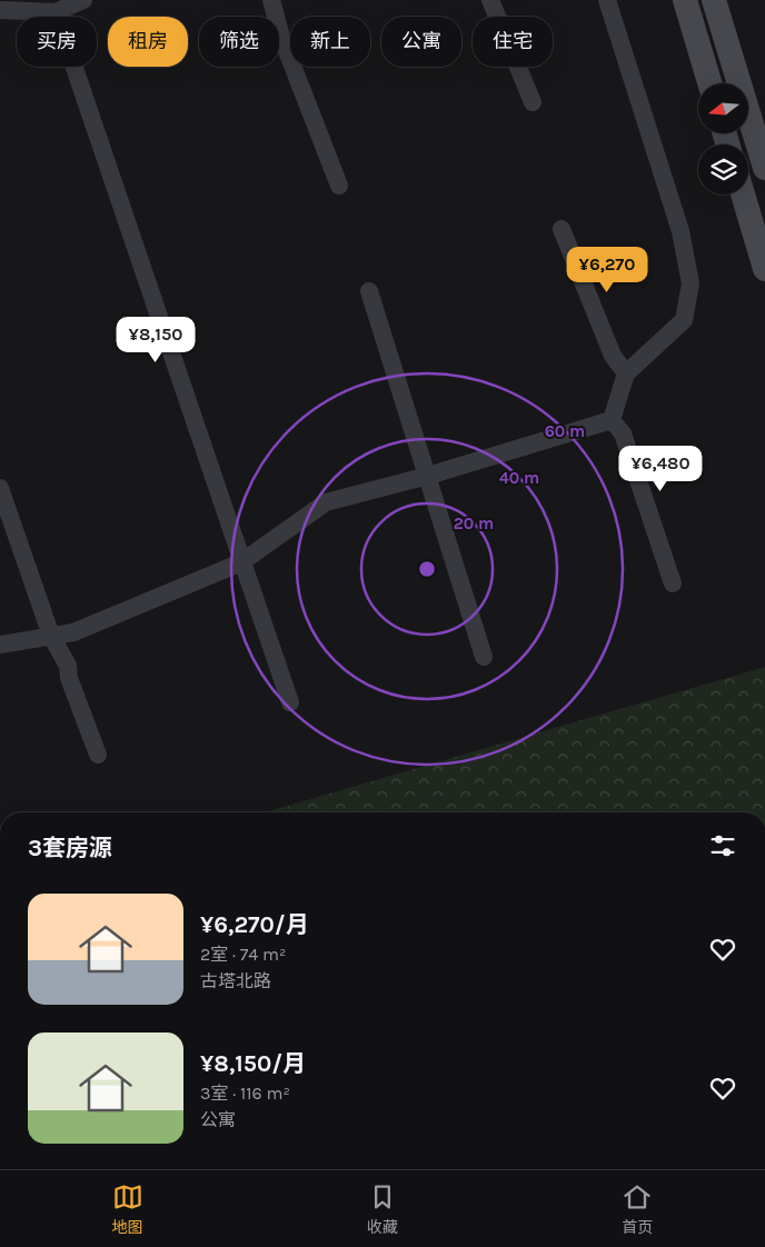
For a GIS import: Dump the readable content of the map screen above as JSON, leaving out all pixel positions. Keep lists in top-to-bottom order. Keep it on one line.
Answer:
{"north":"left","page":{"chip":["买房","租房","筛选","新上","公寓","住宅"],"price":["¥6,270","¥8,150","¥6,480"],"heading":"3套房源","list":[{"name":"¥6,270/月","note":"2室 · 74 m² · 古塔北路"},{"name":"¥8,150/月","note":"3室 · 116 m² · 公寓"}],"tabs":["地图","收藏","首页"]},"rings":["60 m","40 m","20 m"]}
